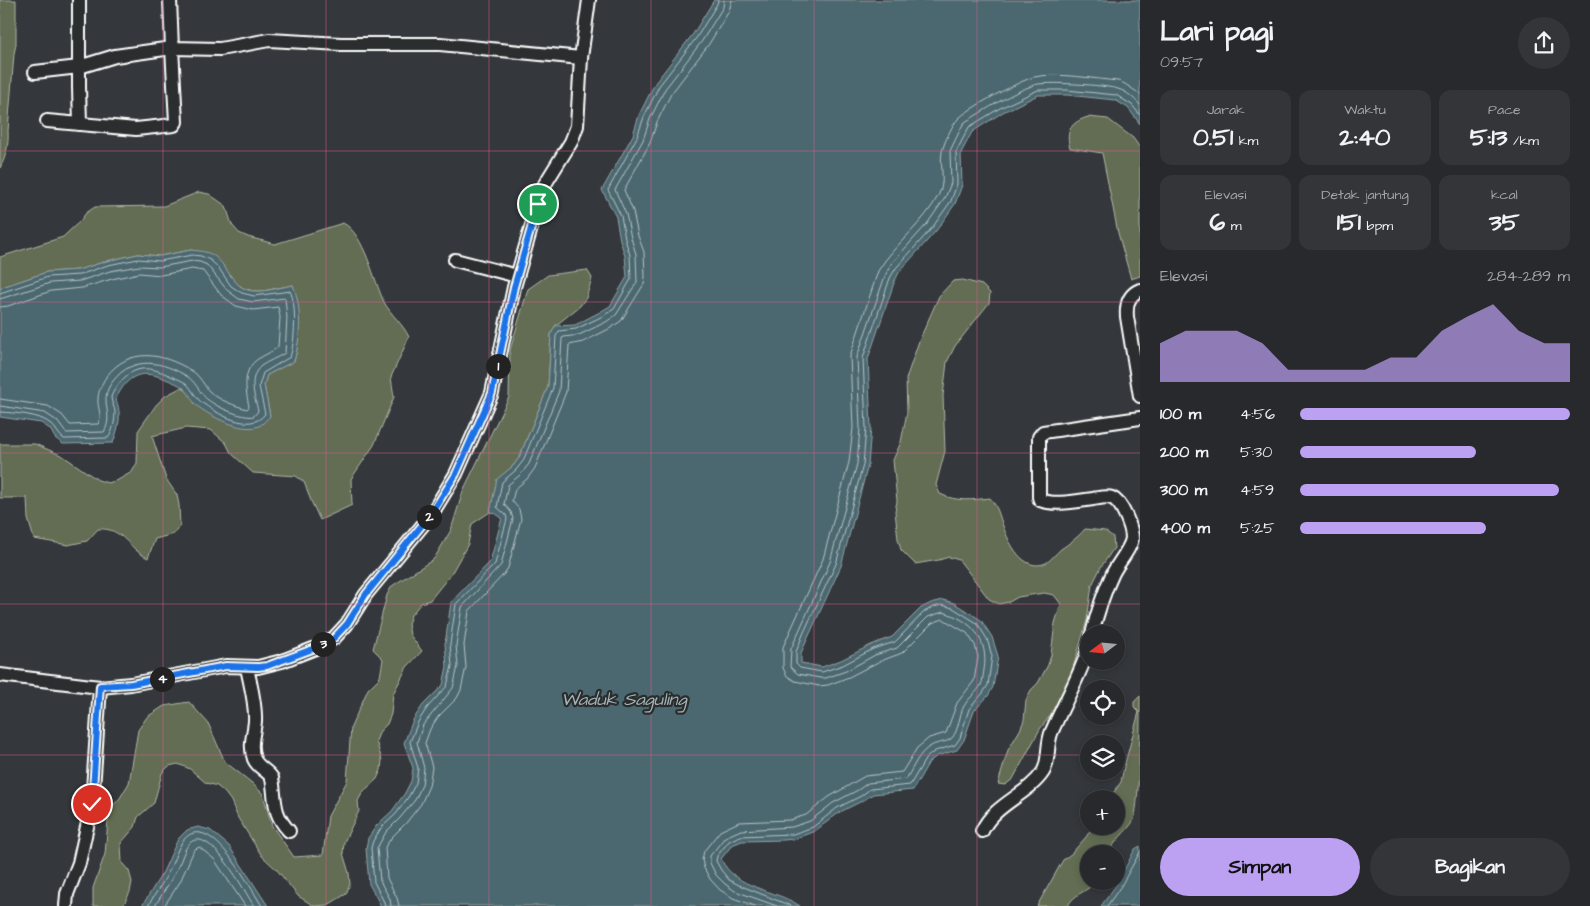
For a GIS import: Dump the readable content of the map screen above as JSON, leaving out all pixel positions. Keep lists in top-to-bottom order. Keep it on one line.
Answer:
{"water":["Waduk Saguling"],"north":"left","page":{"heading":["Lari pagi","09:57"],"stats":[["Jarak","0.51 km"],["Waktu","2:40"],["Pace","5:13 /km"],["Elevasi","6 m"],["Detak jantung","151 bpm"],["kcal","35"]],"chart":["Elevasi","284–289 m"],"pins":["1","2","3","4"],"list":[{"name":"100 m","note":"4:56"},{"name":"200 m","note":"5:30"},{"name":"300 m","note":"4:59"},{"name":"400 m","note":"5:25"}],"map_buttons":["+","−"],"buttons":["Simpan","Bagikan"]}}
